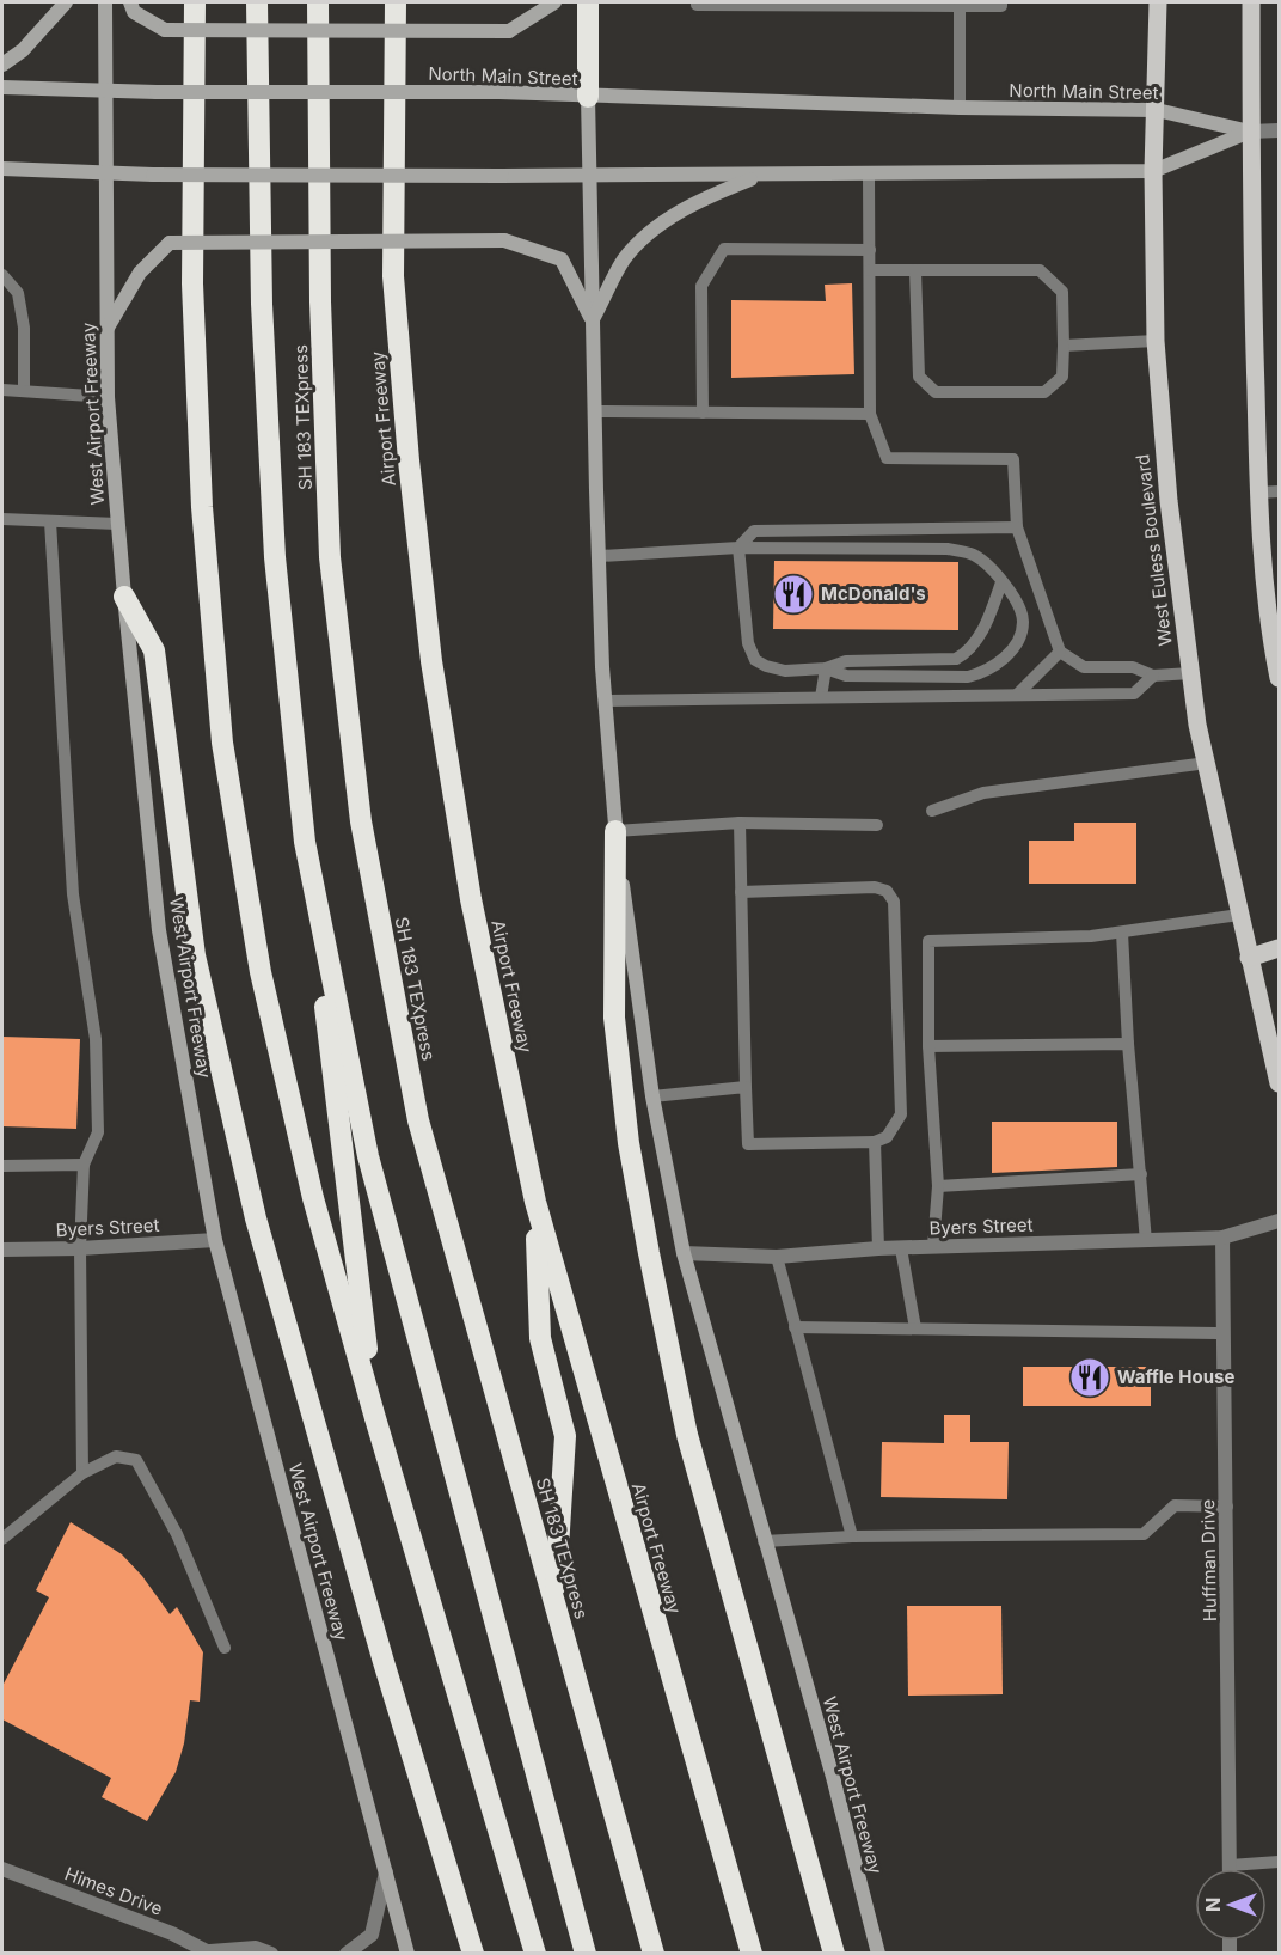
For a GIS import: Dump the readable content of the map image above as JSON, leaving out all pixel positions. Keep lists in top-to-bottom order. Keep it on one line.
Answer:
{"streets":{"highway":["SH 183 TEXpress","Airport Freeway"],"main road":["North Main Street","West Airport Freeway","West Euless Boulevard"],"street":["Byers Street","Huffman Drive","Himes Drive"]},"crossings":[["North Main Street","West Airport Freeway"],["North Main Street","West Euless Boulevard"],["West Airport Freeway","Byers Street"],["Byers Street","Huffman Drive"]],"places":{"restaurant":["McDonald's","Waffle House"]},"north":"left"}
